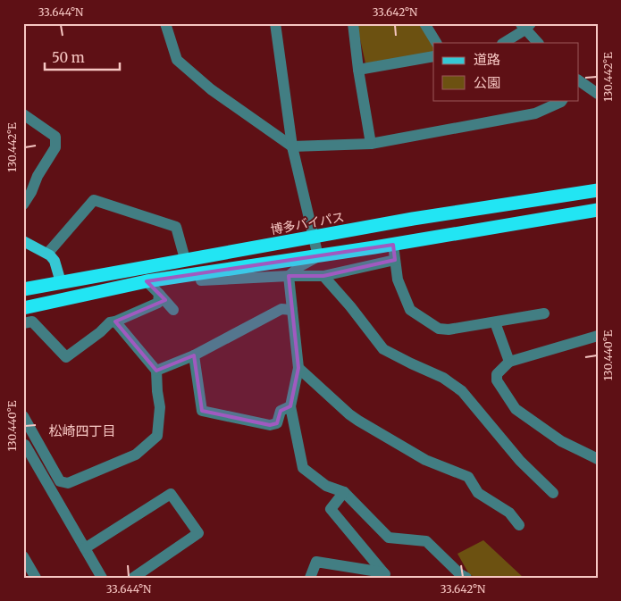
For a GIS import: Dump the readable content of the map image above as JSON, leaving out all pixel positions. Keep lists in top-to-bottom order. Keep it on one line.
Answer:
{"streets":{"highway":["博多バイパス"]},"districts":["松崎四丁目"],"legend":["道路","公園"],"scale_bar":"50 m","coordinates":["33.644°N","33.642°N","130.442°E","130.440°E"]}
